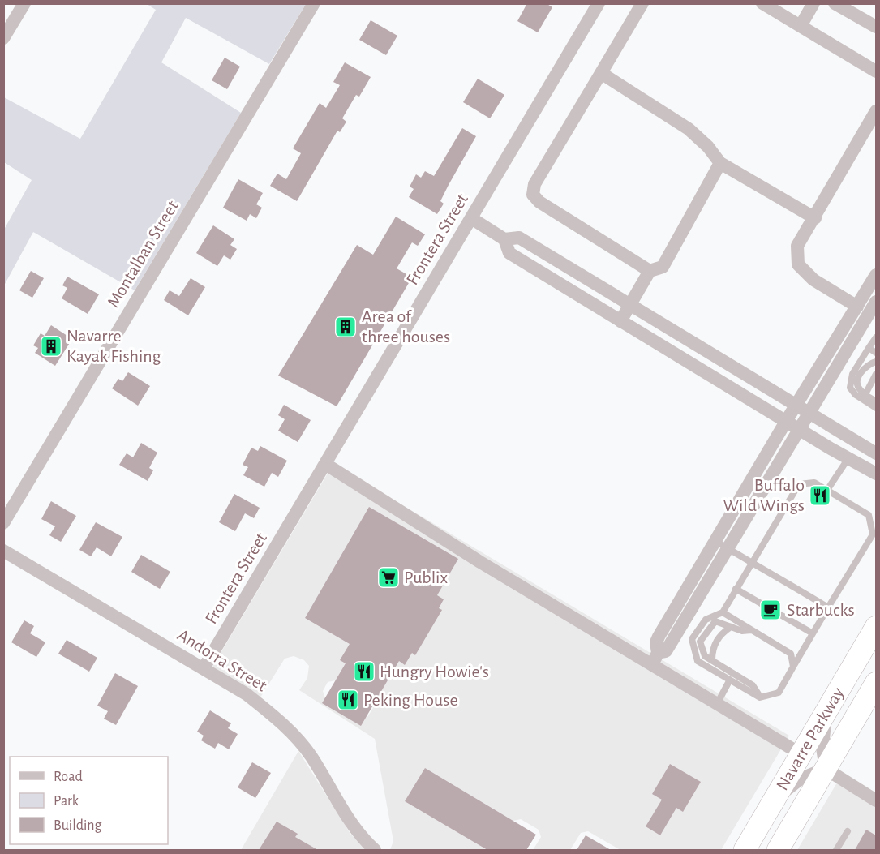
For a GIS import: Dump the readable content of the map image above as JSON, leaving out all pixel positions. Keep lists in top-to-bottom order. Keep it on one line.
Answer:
{"streets":{"highway":["Navarre Parkway"],"street":["Frontera Street","Montalban Street","Andorra Street"]},"crossings":[["Frontera Street","Andorra Street"]],"places":{"building":["Area of three houses","Navarre Kayak Fishing"],"restaurant":["Buffalo Wild Wings","Hungry Howie's","Peking House"],"supermarket":["Publix"],"cafe":["Starbucks"]},"legend":["Road","Park","Building"]}
